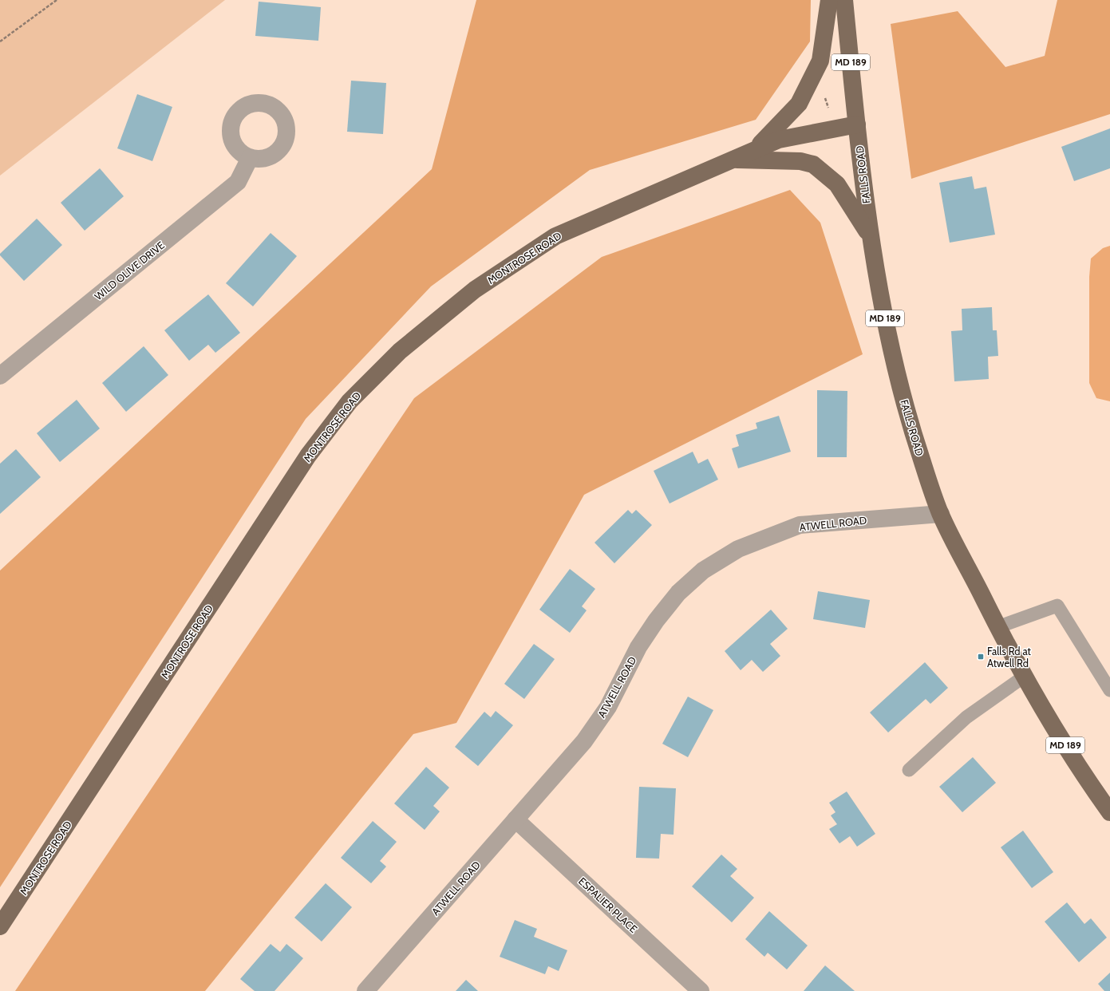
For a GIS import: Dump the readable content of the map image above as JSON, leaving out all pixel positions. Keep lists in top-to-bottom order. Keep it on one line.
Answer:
{"streets":{"main road":["MD 189","FALLS ROAD","MONTROSE ROAD"],"street":["WILD OLIVE DRIVE","ATWELL ROAD","ESPALIER PLACE"]},"crossings":[["FALLS ROAD","MONTROSE ROAD"],["FALLS ROAD","ATWELL ROAD"],["ATWELL ROAD","ESPALIER PLACE"]],"places":{"transit":["Falls Rd at Atwell Rd"]}}
